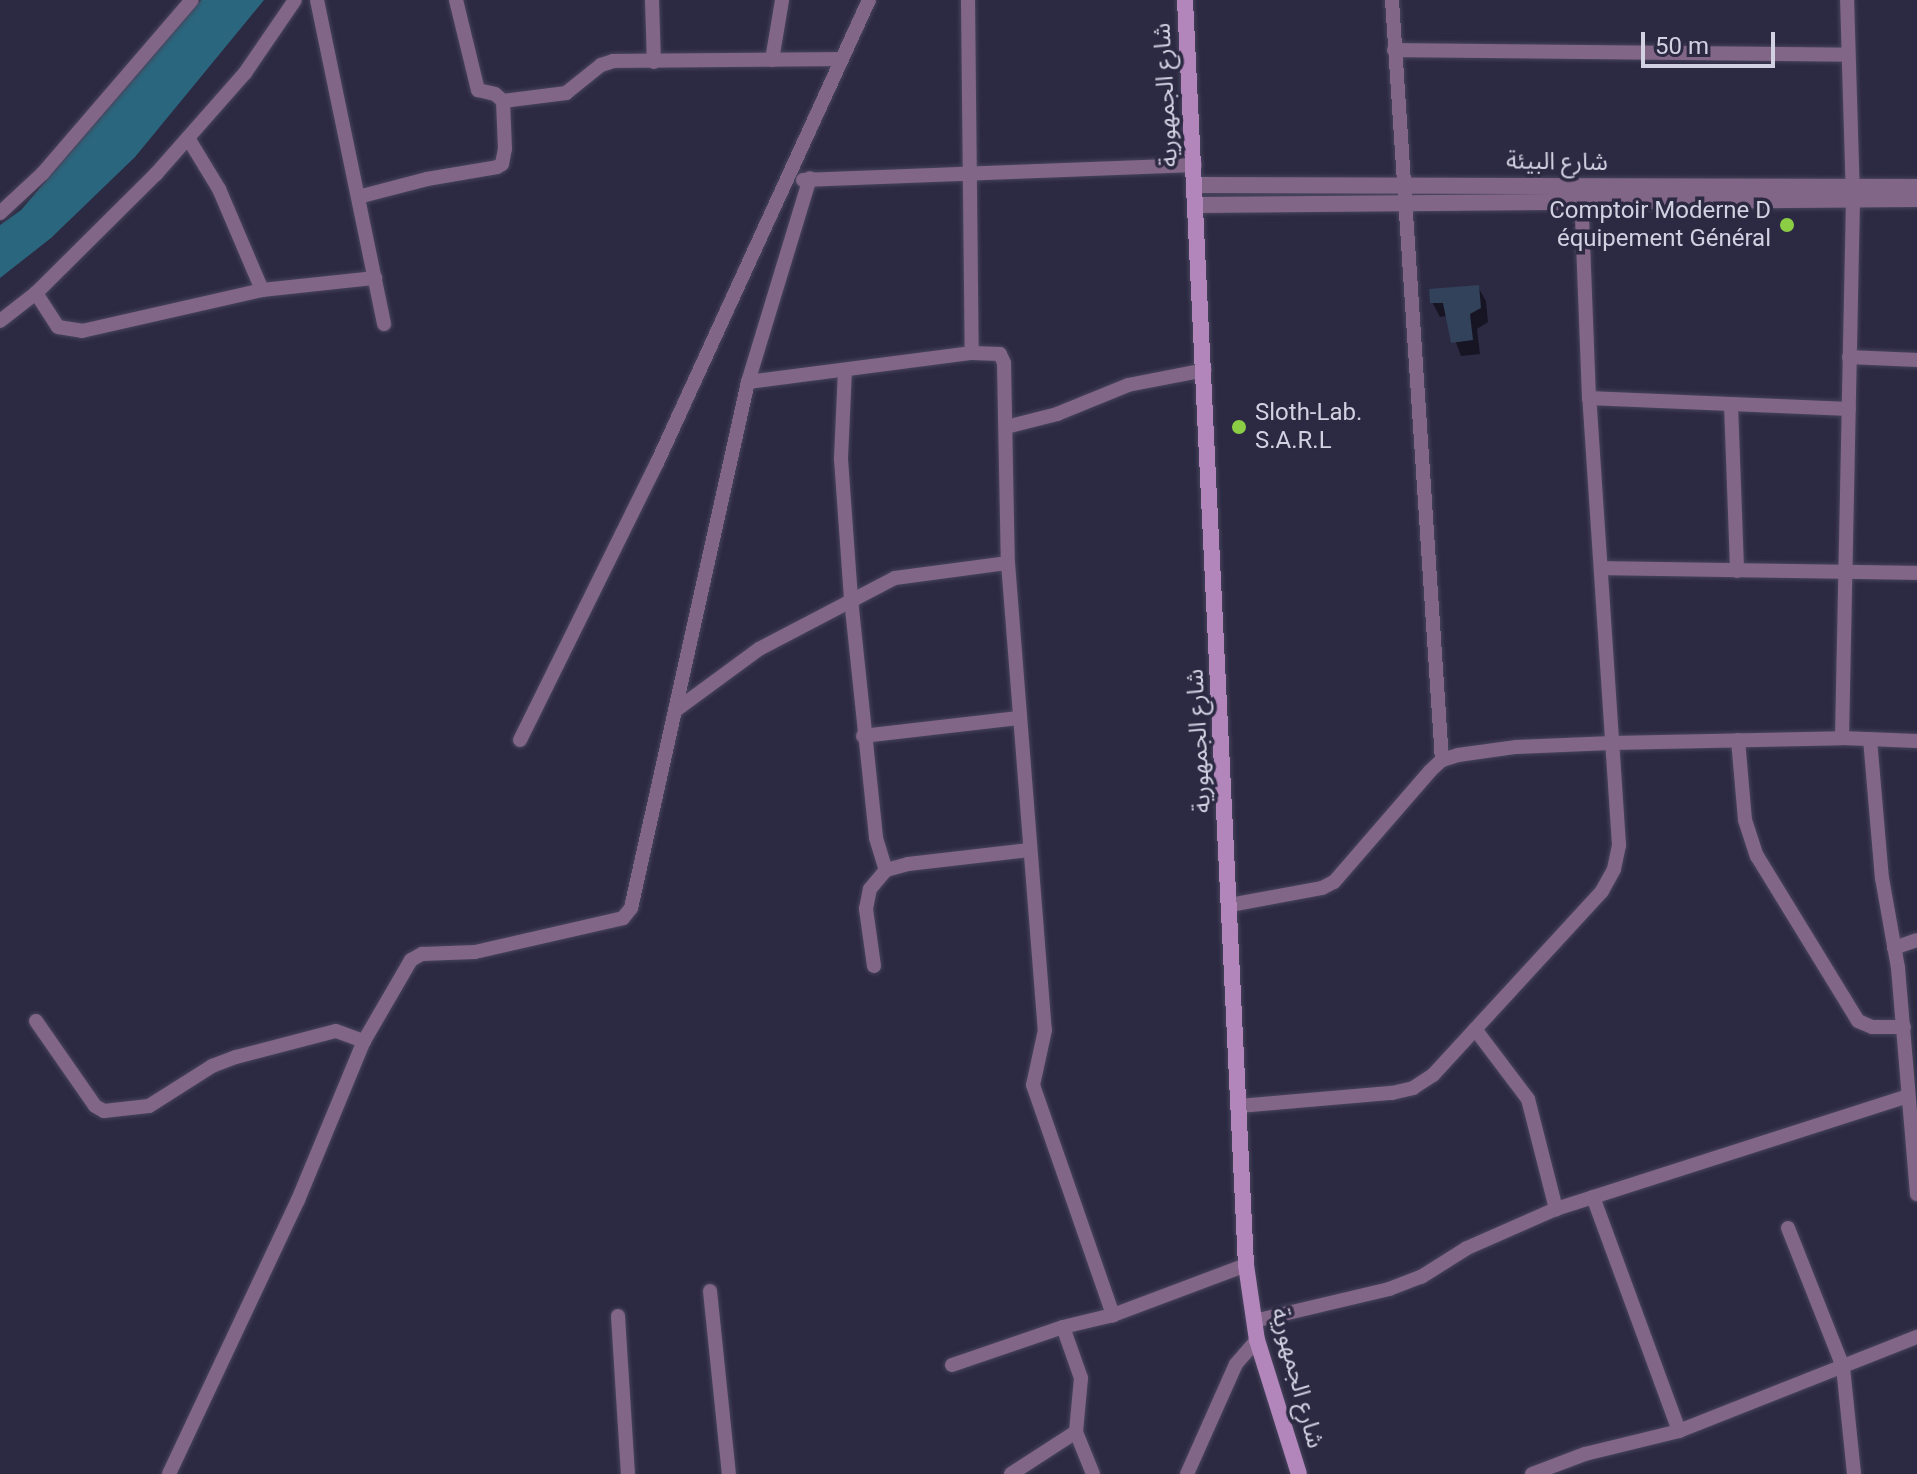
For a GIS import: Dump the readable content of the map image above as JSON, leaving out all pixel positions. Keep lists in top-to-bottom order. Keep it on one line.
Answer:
{"streets":{"main road":["شارع الجمهورية"],"street":["شارع البيئة"]},"crossings":[["شارع الجمهورية","شارع البيئة"]],"places":["Comptoir Moderne D équipement Général","Sloth-Lab. S.A.R.L"],"scale_bar":"50 m"}
